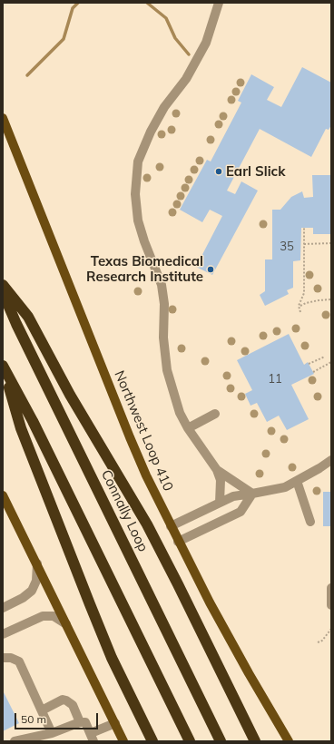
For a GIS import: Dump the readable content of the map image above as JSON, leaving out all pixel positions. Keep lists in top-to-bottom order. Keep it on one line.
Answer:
{"streets":{"highway":["Connally Loop"],"main road":["Northwest Loop 410"]},"places":["Earl Slick","Texas Biomedical Research Institute"],"house_numbers":["35","11"],"scale_bar":"50 m"}
